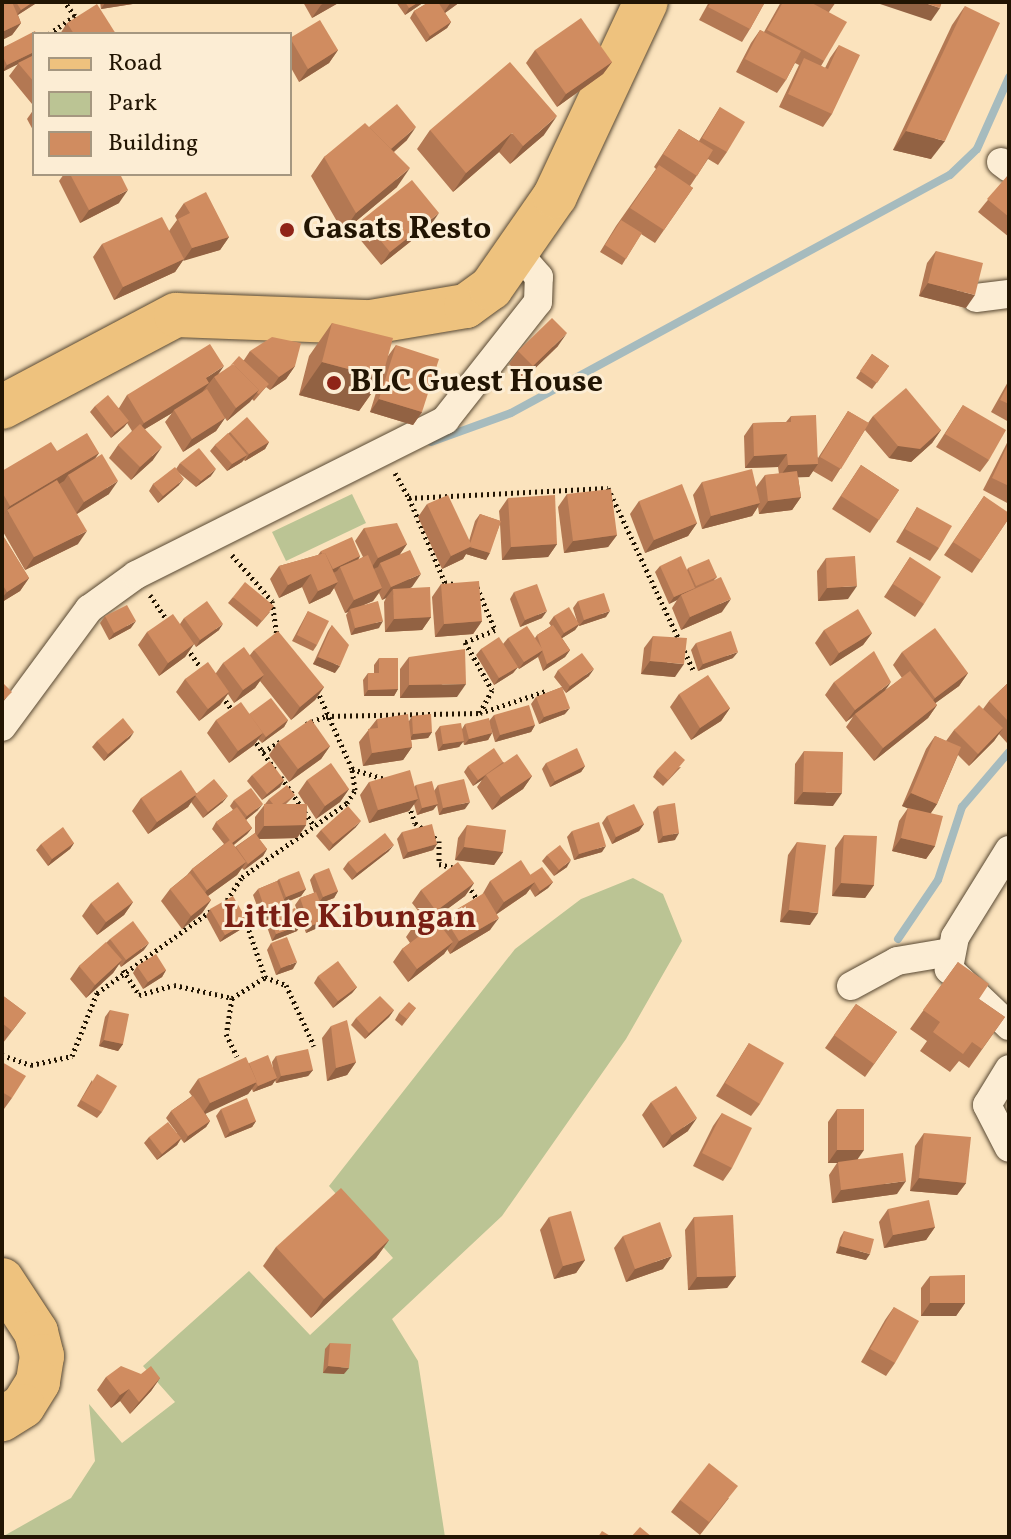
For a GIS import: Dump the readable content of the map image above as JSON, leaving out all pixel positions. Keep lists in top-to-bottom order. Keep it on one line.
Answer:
{"districts":["Little Kibungan"],"places":["Gasats Resto","BLC Guest House"],"legend":["Road","Park","Building"]}
